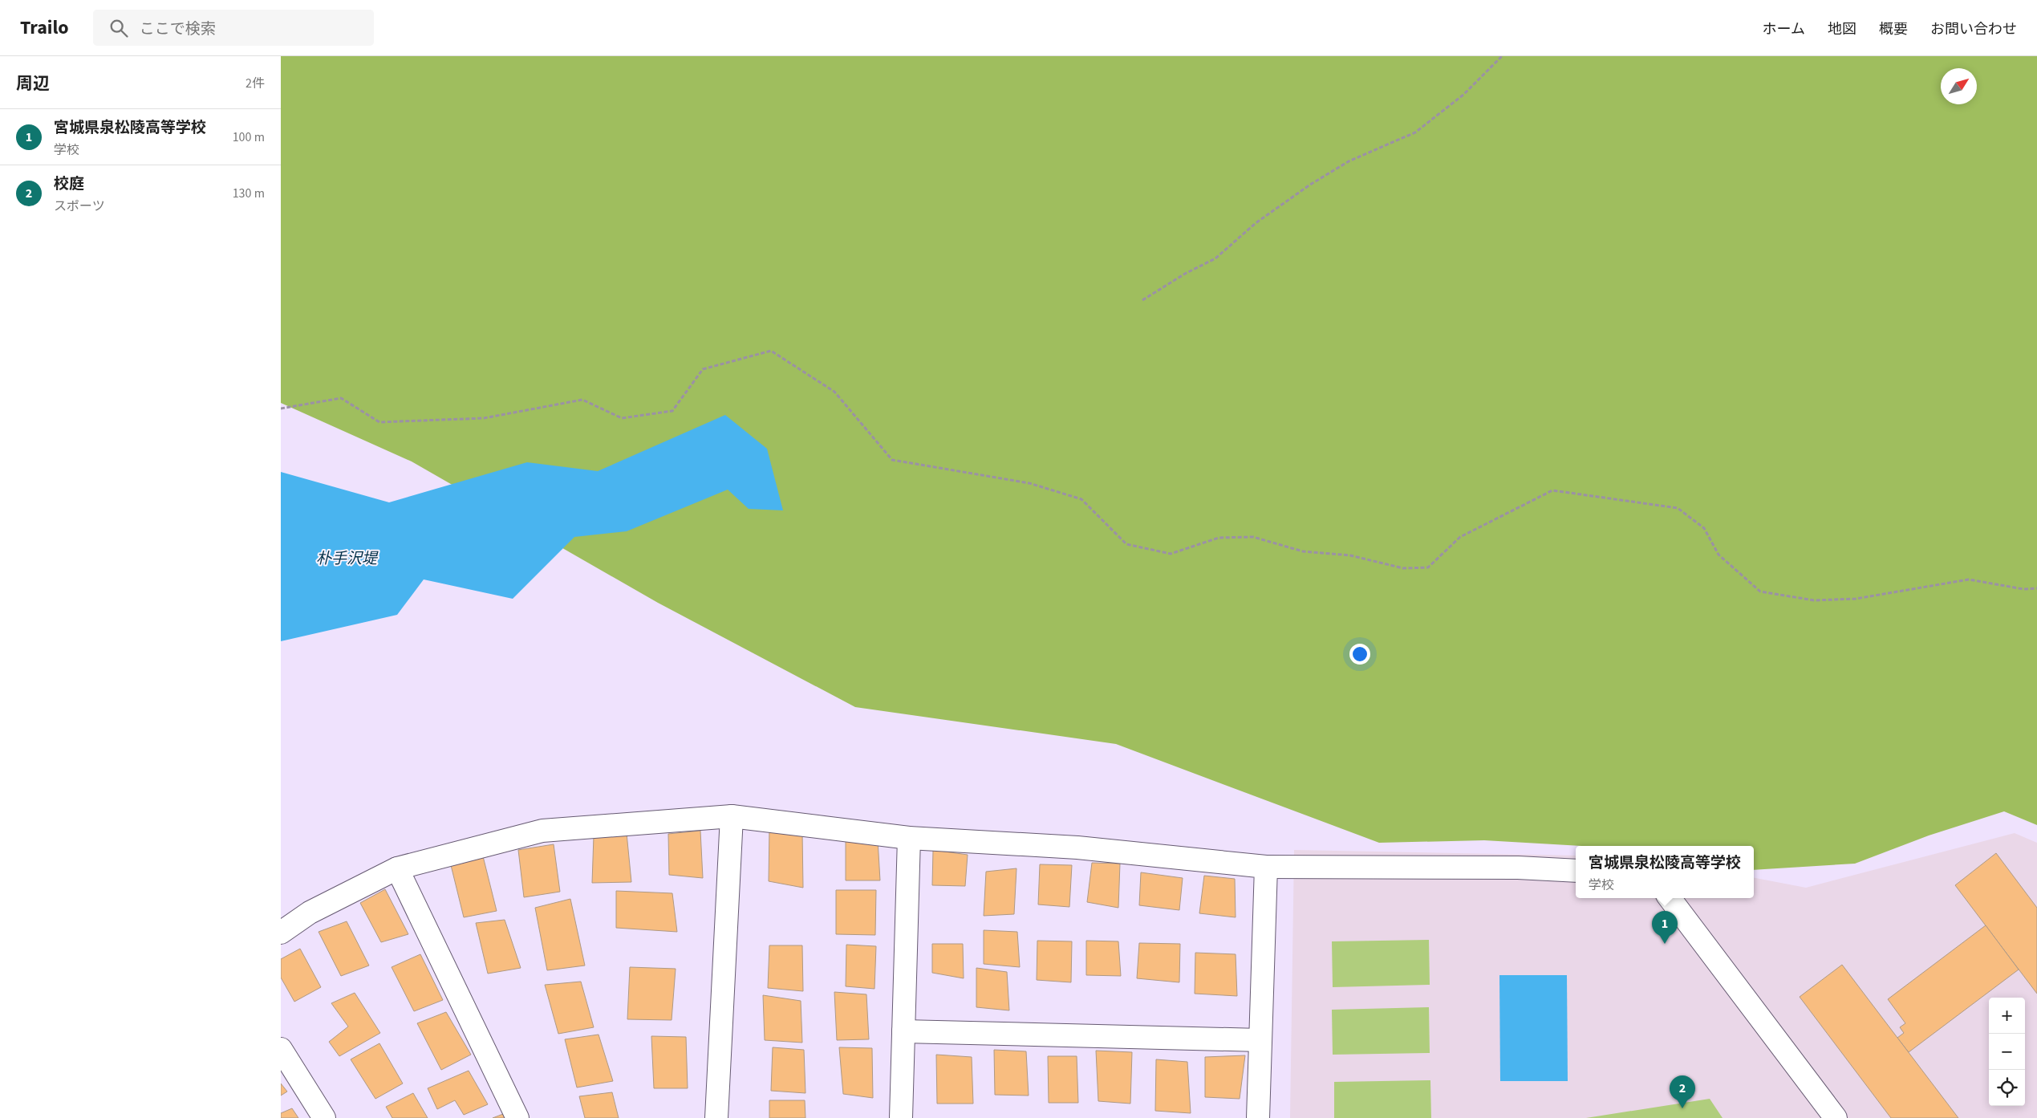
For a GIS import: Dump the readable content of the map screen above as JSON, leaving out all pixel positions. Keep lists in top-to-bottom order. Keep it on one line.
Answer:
{"water":["朴手沢堤"],"north":"top right","page":{"header":"Trailo","search":"ここで検索","nav":["ホーム","地図","概要","お問い合わせ"],"heading":["周辺","2件"],"list":[{"mark":"1","name":"宮城県泉松陵高等学校","note":"学校","value":"100 m"},{"mark":"2","name":"校庭","note":"スポーツ","value":"130 m"}],"popup":["宮城県泉松陵高等学校","学校"],"pins":["1","2"],"map_buttons":["+","−"]}}
